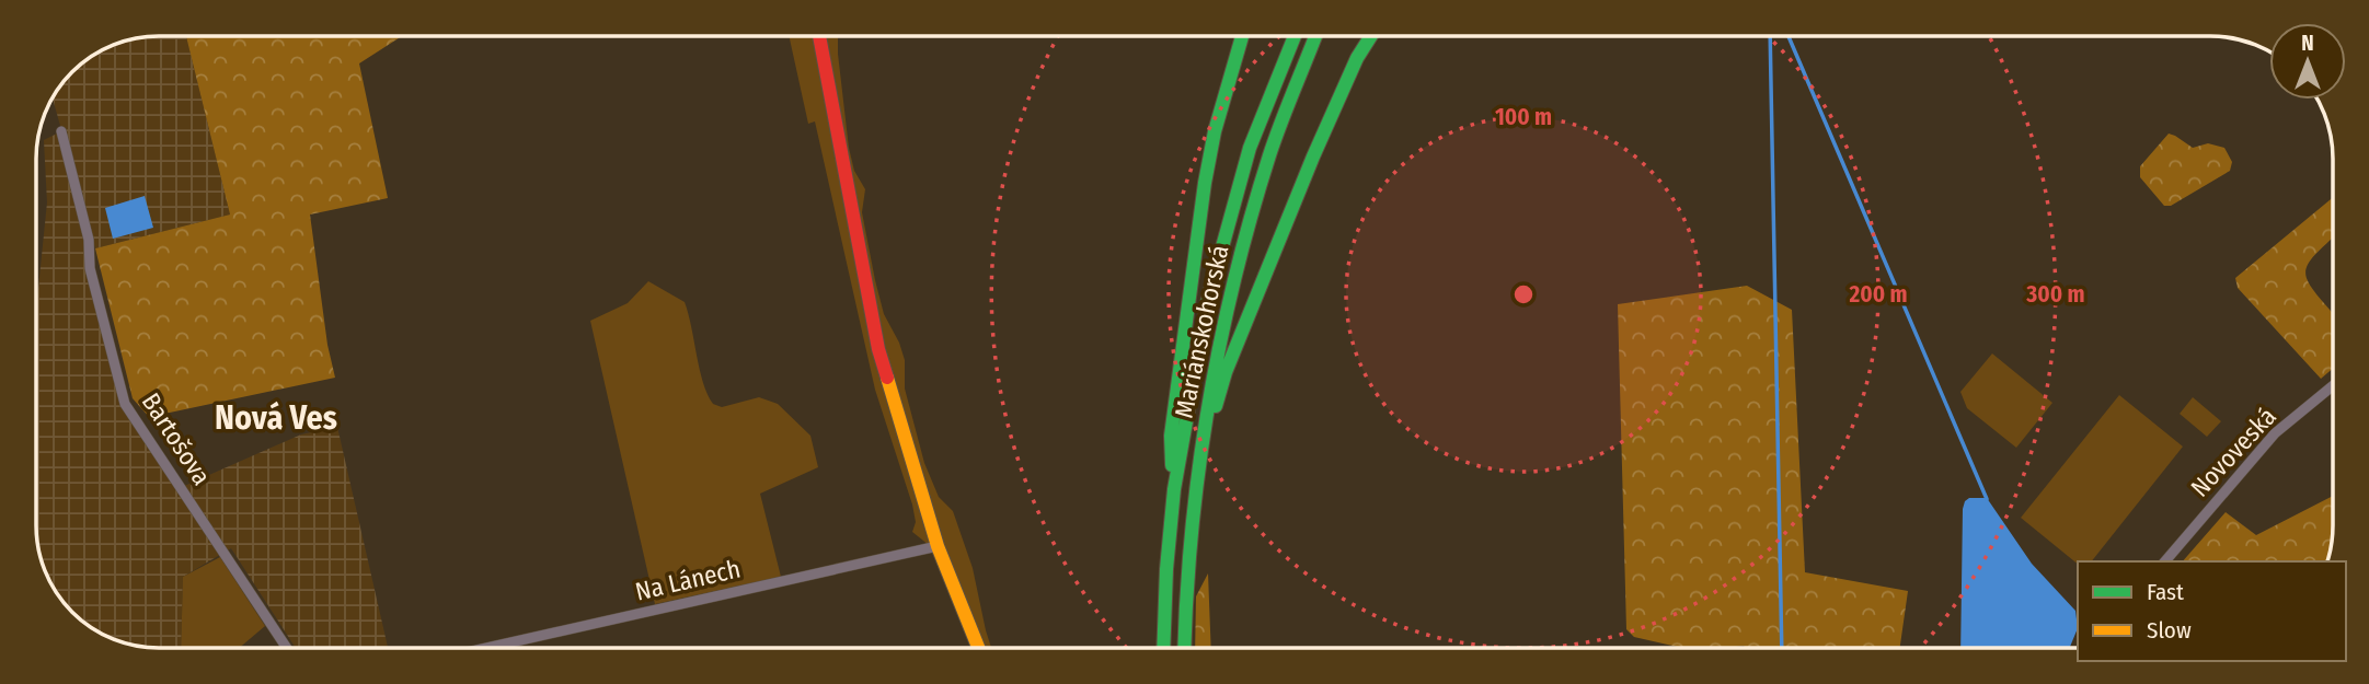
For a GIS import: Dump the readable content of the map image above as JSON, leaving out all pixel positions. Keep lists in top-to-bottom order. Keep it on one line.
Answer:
{"streets":{"main road":["Mariánskohorská"],"street":["Bartošova","Novoveská","Na Lánech"]},"districts":["Nová Ves"],"legend":["Fast","Slow"],"north":"top","rings":["100 m","200 m","300 m"]}
